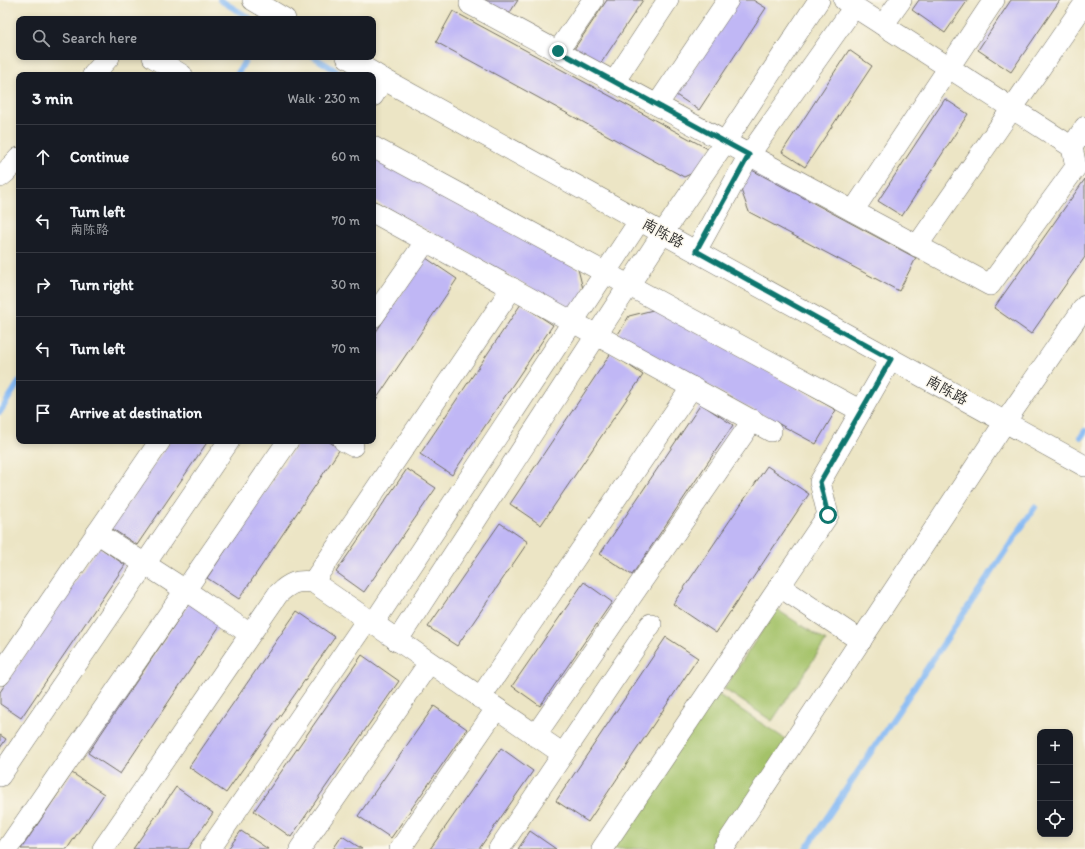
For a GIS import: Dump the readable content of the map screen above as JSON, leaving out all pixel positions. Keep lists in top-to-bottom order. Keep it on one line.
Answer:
{"streets":{"street":["南陈路"]},"page":{"search":"Search here","heading":["3 min","Walk · 230 m"],"list":[["Continue","60 m"],["Turn left","南陈路","70 m"],["Turn right","30 m"],["Turn left","70 m"],"Arrive at destination"],"map_buttons":["+","−"]}}
